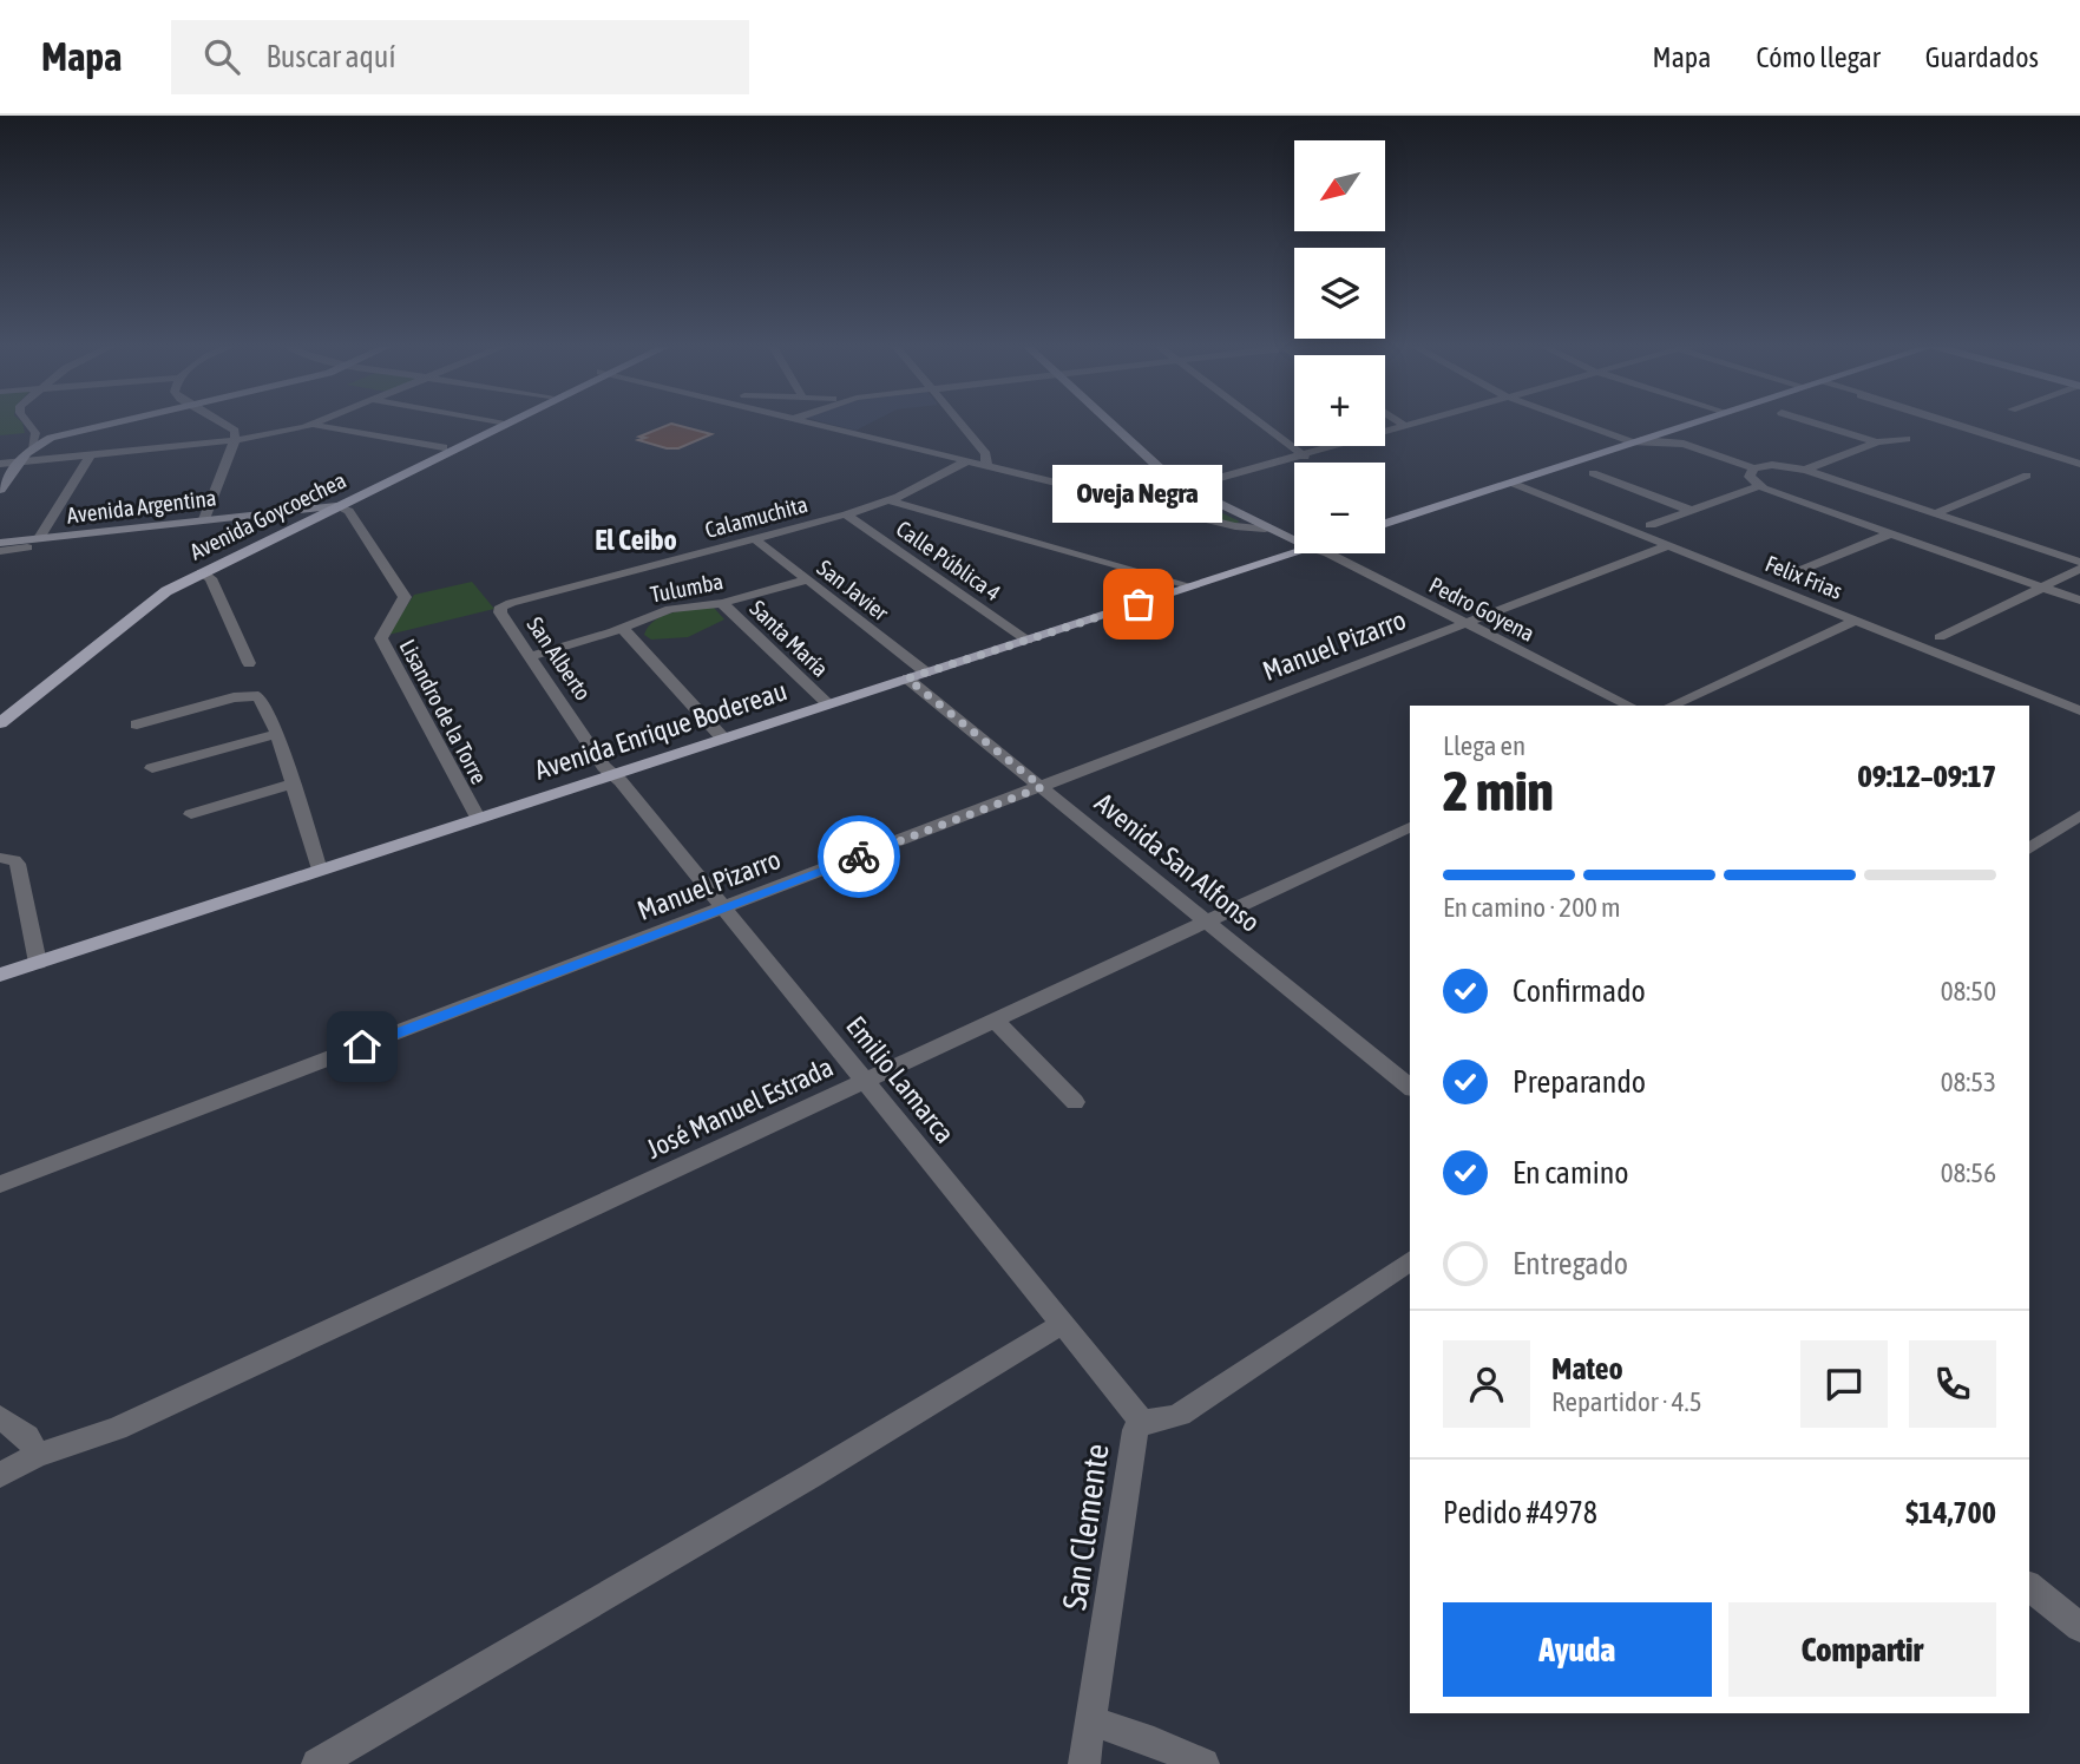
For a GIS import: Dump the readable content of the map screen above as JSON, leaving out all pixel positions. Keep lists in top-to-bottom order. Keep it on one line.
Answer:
{"streets":{"main road":["Avenida Argentina","Avenida Goycoechea","Avenida Enrique Bodereau"],"street":["Calamuchita","Calle Pública 4","Felix Frias","Tulumba","San Javier","Pedro Goyena","Santa María","Manuel Pizarro","San Alberto","Lisandro de la Torre","Avenida San Alfonso","Emilio Lamarca","José Manuel Estrada","San Clemente"]},"crossings":[["Avenida Argentina","Avenida Goycoechea"],["Avenida Argentina","Lisandro de la Torre"],["Avenida Goycoechea","Lisandro de la Torre"],["Calamuchita","Calle Pública 4"],["Calamuchita","San Javier"],["Calamuchita","San Alberto"],["Calle Pública 4","Avenida Enrique Bodereau"],["Felix Frias","Manuel Pizarro"],["Tulumba","San Javier"],["Tulumba","Santa María"],["Tulumba","San Alberto"],["San Javier","Avenida Enrique Bodereau"],["San Javier","Avenida San Alfonso"],["Pedro Goyena","Manuel Pizarro"],["Santa María","Avenida Enrique Bodereau"],["Manuel Pizarro","Avenida San Alfonso"],["Manuel Pizarro","Emilio Lamarca"],["San Alberto","Avenida Enrique Bodereau"],["San Alberto","Emilio Lamarca"],["Lisandro de la Torre","Avenida Enrique Bodereau"],["Avenida Enrique Bodereau","Avenida San Alfonso"],["Avenida Enrique Bodereau","Emilio Lamarca"],["Avenida San Alfonso","José Manuel Estrada"],["Emilio Lamarca","José Manuel Estrada"],["Emilio Lamarca","San Clemente"]],"districts":["El Ceibo"],"places":["Oveja Negra"],"north":"bottom left","page":{"header":"Mapa","search":"Buscar aquí","nav":["Mapa","Cómo llegar","Guardados"],"map_buttons":["+","−"],"bubble":"Oveja Negra","heading":["2 min","Llega en","09:12–09:17"],"panel":["Mateo","Repartidor · 4.5","Pedido #4978","$14,700"],"bar":"En camino · 200 m","list":[["Confirmado","08:50"],["Preparando","08:53"],["En camino","08:56"],"Entregado"],"buttons":["Ayuda","Compartir"]}}
